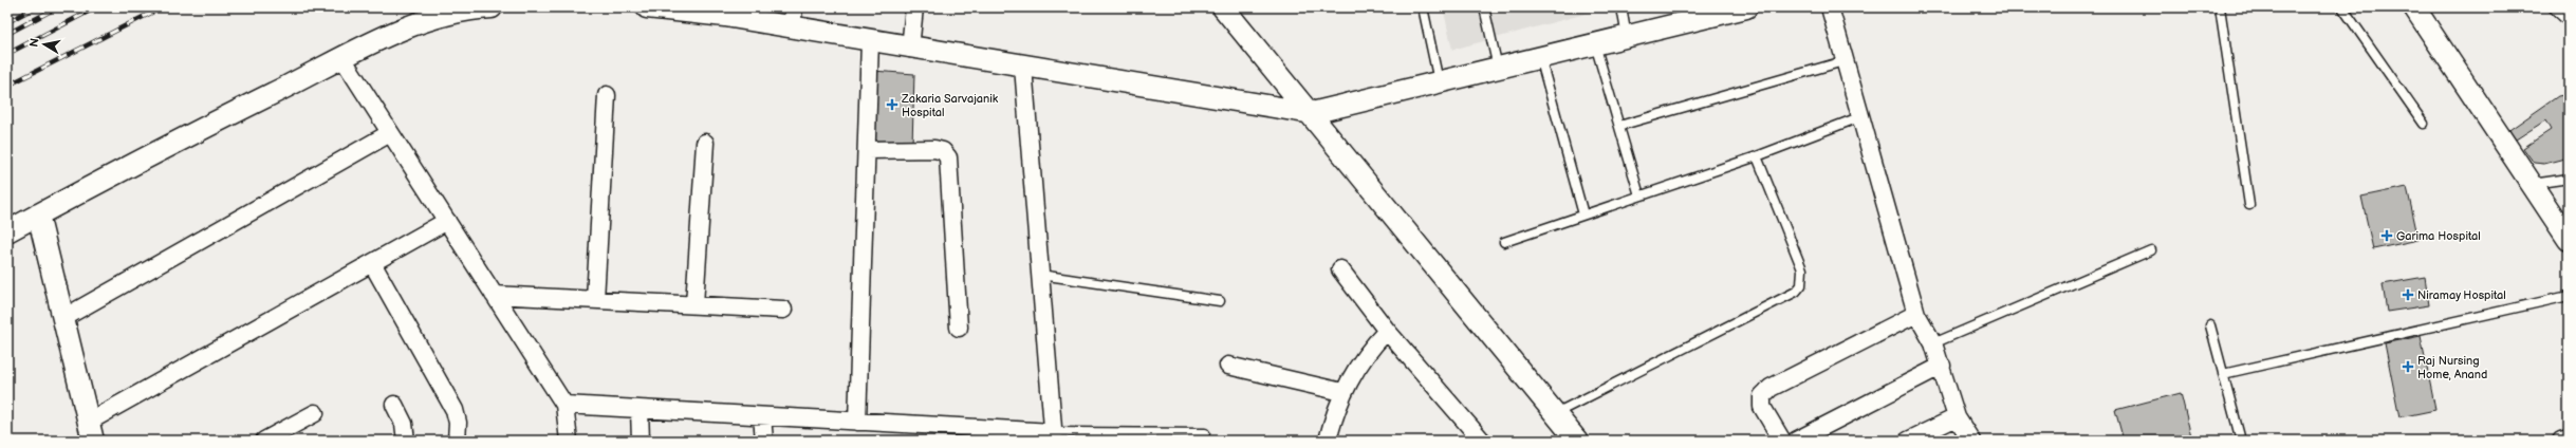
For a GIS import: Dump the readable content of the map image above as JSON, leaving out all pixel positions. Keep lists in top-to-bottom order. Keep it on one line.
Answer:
{"places":{"health":["Zakaria Sarvajanik Hospital","Garima Hospital","Niramay Hospital","Raj Nursing Home, Anand"]},"north":"left"}
